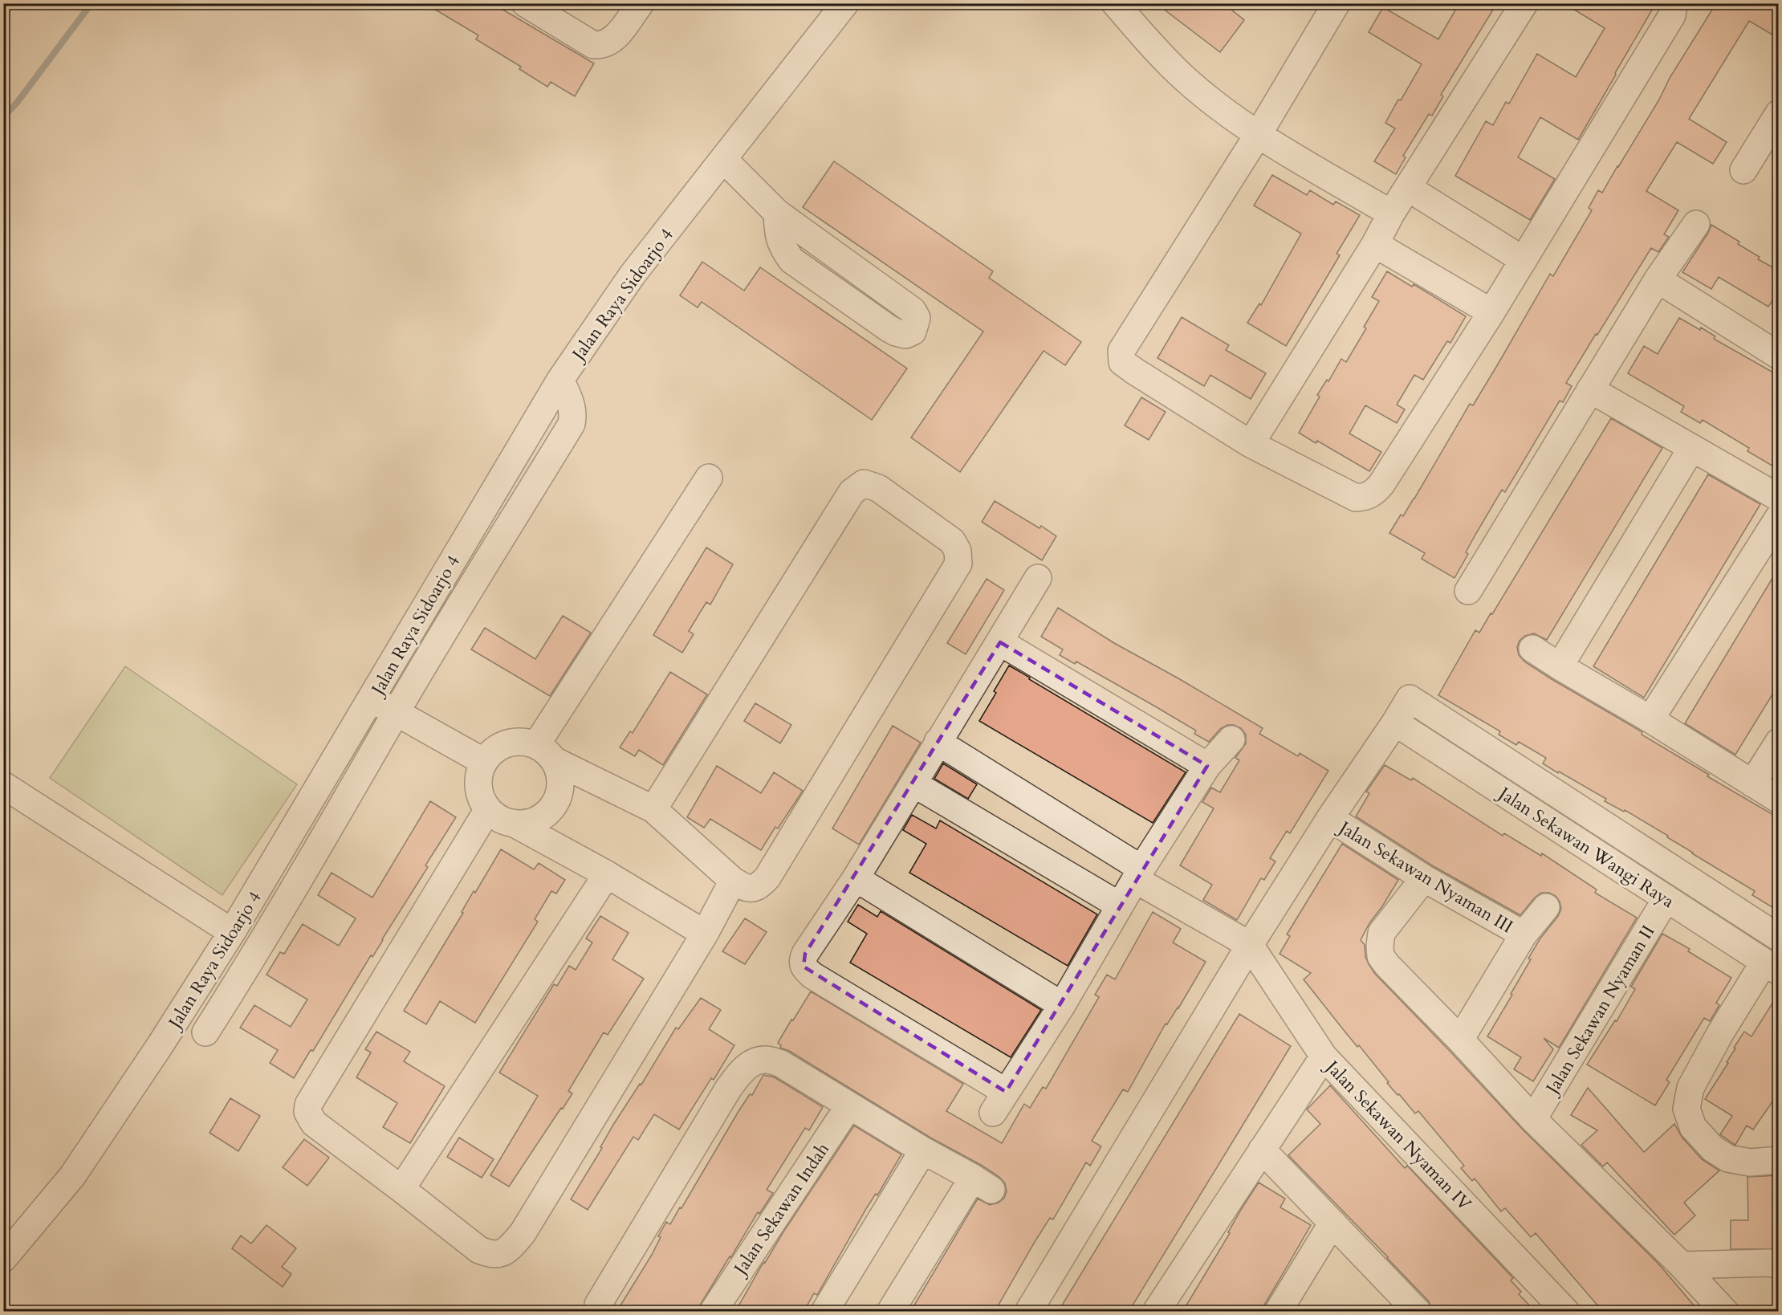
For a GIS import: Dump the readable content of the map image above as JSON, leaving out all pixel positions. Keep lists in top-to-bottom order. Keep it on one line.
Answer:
{"streets":{"street":["Jalan Raya Sidoarjo 4","Jalan Sekawan Wangi Raya","Jalan Sekawan Nyaman III","Jalan Sekawan Nyaman II","Jalan Sekawan Nyaman IV","Jalan Sekawan Indah"]},"crossings":[["Jalan Sekawan Wangi Raya","Jalan Sekawan Nyaman II"]]}
